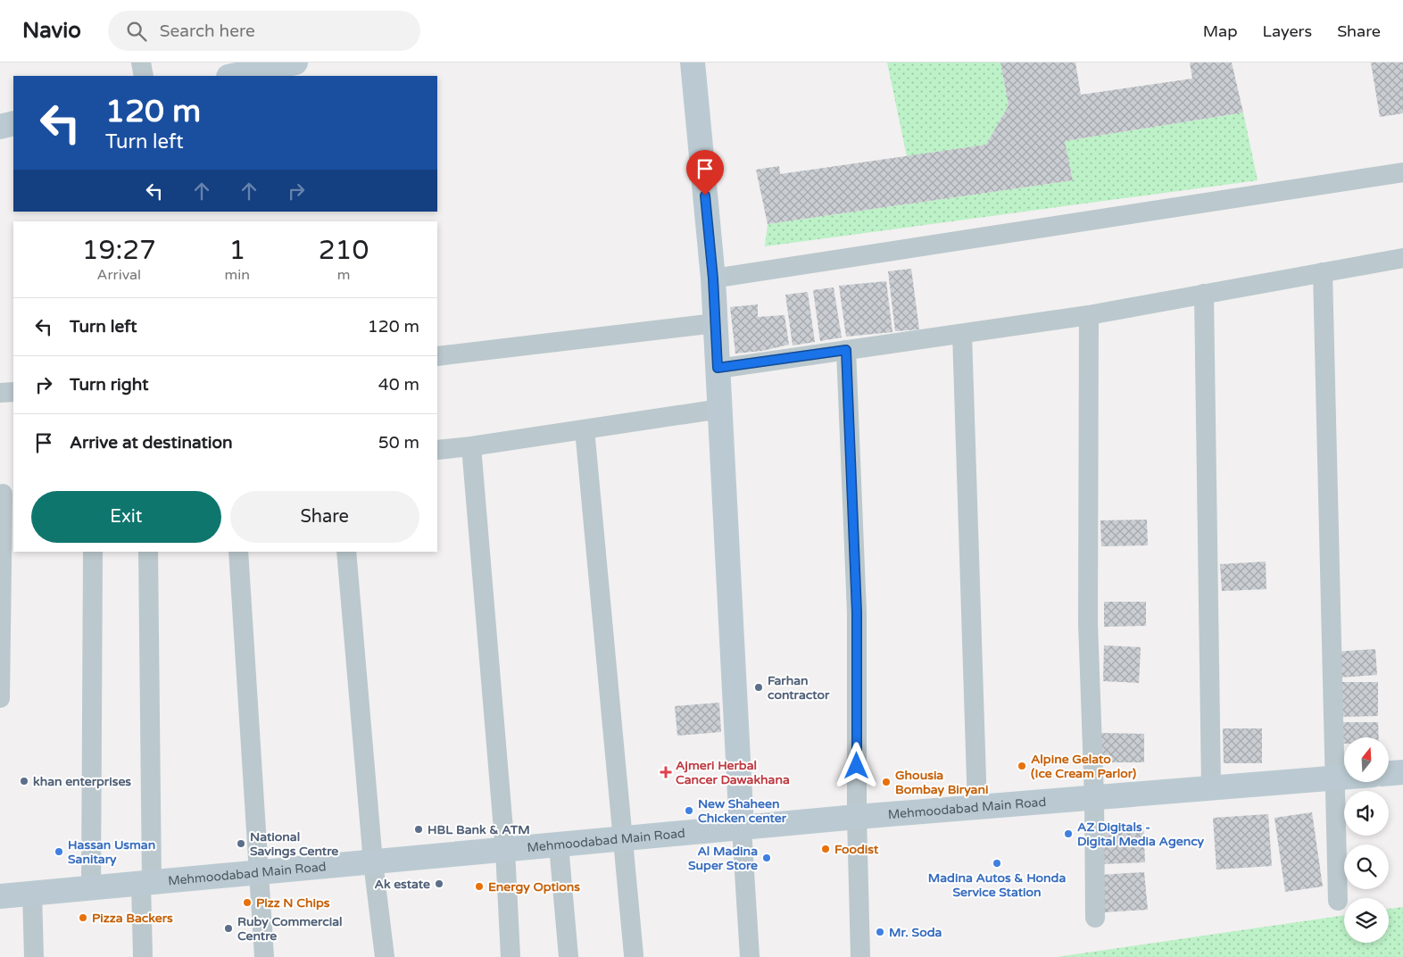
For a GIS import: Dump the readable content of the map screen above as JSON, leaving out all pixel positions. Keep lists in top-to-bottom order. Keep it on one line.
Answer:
{"streets":{"main road":["Mehmoodabad Main Road"]},"places":{"other":["Farhan contractor","Alpine Gelato (Ice Cream Parlor)","khan enterprises","Ghousia Bombay Biryani","New Shaheen Chicken center","HBL Bank & ATM","AZ Digitals - Digital Media Agency","National Savings Centre","Foodist","Hassan Usman Sanitary","Al Madina Super Store","Madina Autos & Honda Service Station","Ak estate","Energy Options","Pizz N Chips","Pizza Backers","Ruby Commercial Centre","Mr. Soda"],"health":["Ajmeri Herbal Cancer Dawakhana"]},"north":"top","page":{"header":"Navio","search":"Search here","nav":["Map","Layers","Share"],"turn":["120 m","Turn left"],"eta":["19:27","Arrival","1","min","210","m"],"list":[{"name":"Turn left","value":"120 m"},{"name":"Turn right","value":"40 m"},{"name":"Arrive at destination","value":"50 m"}],"buttons":["Exit","Share"]}}
